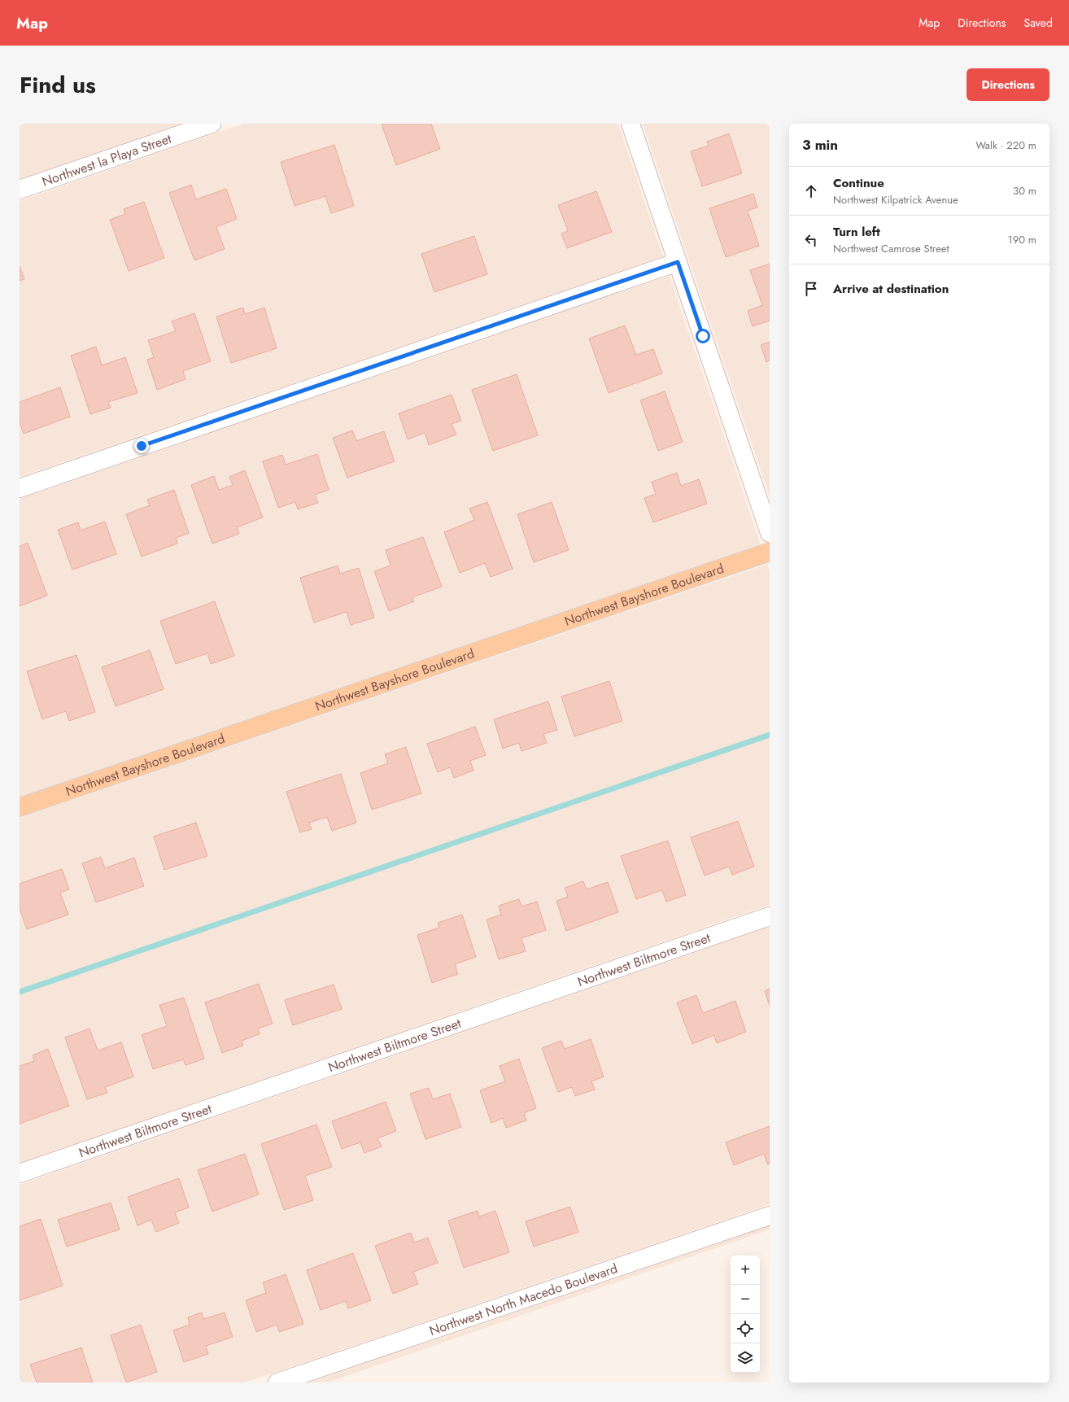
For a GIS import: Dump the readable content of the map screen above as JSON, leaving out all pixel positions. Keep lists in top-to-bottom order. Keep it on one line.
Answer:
{"streets":{"main road":["Northwest Bayshore Boulevard"],"street":["Northwest la Playa Street","Northwest Biltmore Street","Northwest North Macedo Boulevard"]},"page":{"header":"Map","nav":["Map","Directions","Saved"],"title":"Find us","buttons":"Directions","heading":["3 min","Walk · 220 m"],"list":[["Continue","Northwest Kilpatrick Avenue","30 m"],["Turn left","Northwest Camrose Street","190 m"],"Arrive at destination"],"map_buttons":["+","−"]}}
